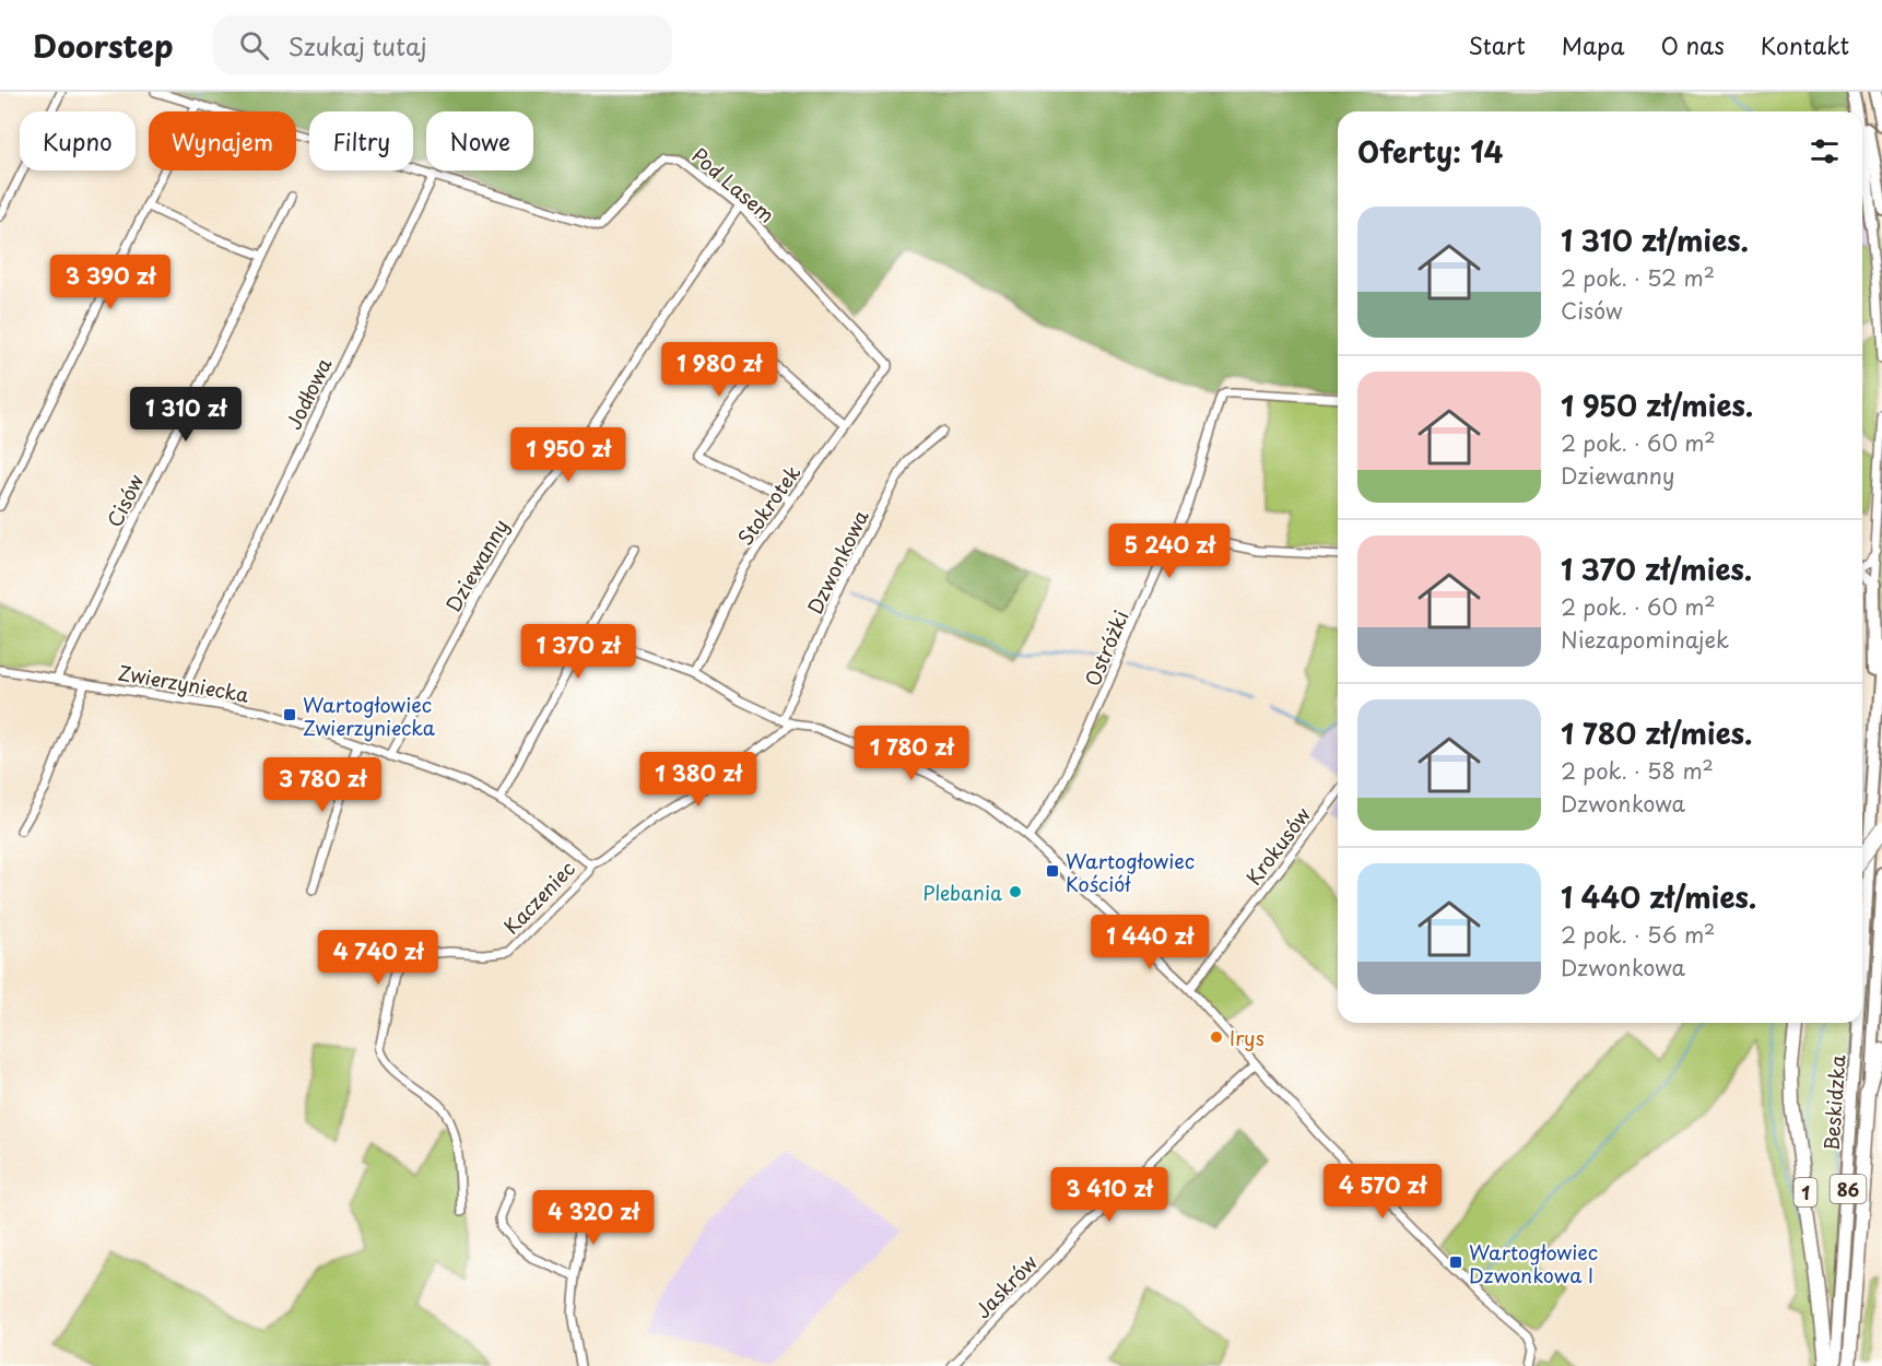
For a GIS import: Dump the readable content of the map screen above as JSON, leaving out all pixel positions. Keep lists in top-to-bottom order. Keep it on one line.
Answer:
{"streets":{"highway":["Beskidzka","1"],"main road":["86"],"street":["Pod Lasem","Jodłowa","Cisów","Stokrotek","Dzwonkowa","Dziewanny","Ostróżki","Zwierzyniecka","Krokusów","Kaczeniec","Jaskrów"]},"crossings":[["Pod Lasem","Jodłowa"],["Pod Lasem","Stokrotek"],["Pod Lasem","Dziewanny"],["Jodłowa","Zwierzyniecka"],["Cisów","Zwierzyniecka"],["Dziewanny","Zwierzyniecka"],["Zwierzyniecka","Kaczeniec"]],"places":{"transit":["Wartogłowiec Zwierzyniecka","Wartogłowiec Kościół","Wartogłowiec Dzwonkowa I"],"other":["Plebania","Irys"]},"page":{"header":"Doorstep","search":"Szukaj tutaj","nav":["Start","Mapa","O nas","Kontakt"],"chip":["Kupno","Wynajem","Filtry","Nowe"],"heading":"Oferty: 14","list":[{"name":"1 310 zł/mies.","note":"2 pok. · 52 m² · Cisów"},{"name":"1 950 zł/mies.","note":"2 pok. · 60 m² · Dziewanny"},{"name":"1 370 zł/mies.","note":"2 pok. · 60 m² · Niezapominajek"},{"name":"1 780 zł/mies.","note":"2 pok. · 58 m² · Dzwonkowa"},{"name":"1 440 zł/mies.","note":"2 pok. · 56 m² · Dzwonkowa"}],"price":["3 390 zł","1 980 zł","1 310 zł","1 950 zł","5 240 zł","1 370 zł","1 780 zł","1 380 zł","3 780 zł","1 440 zł","4 740 zł","4 570 zł","3 410 zł","4 320 zł"]}}
